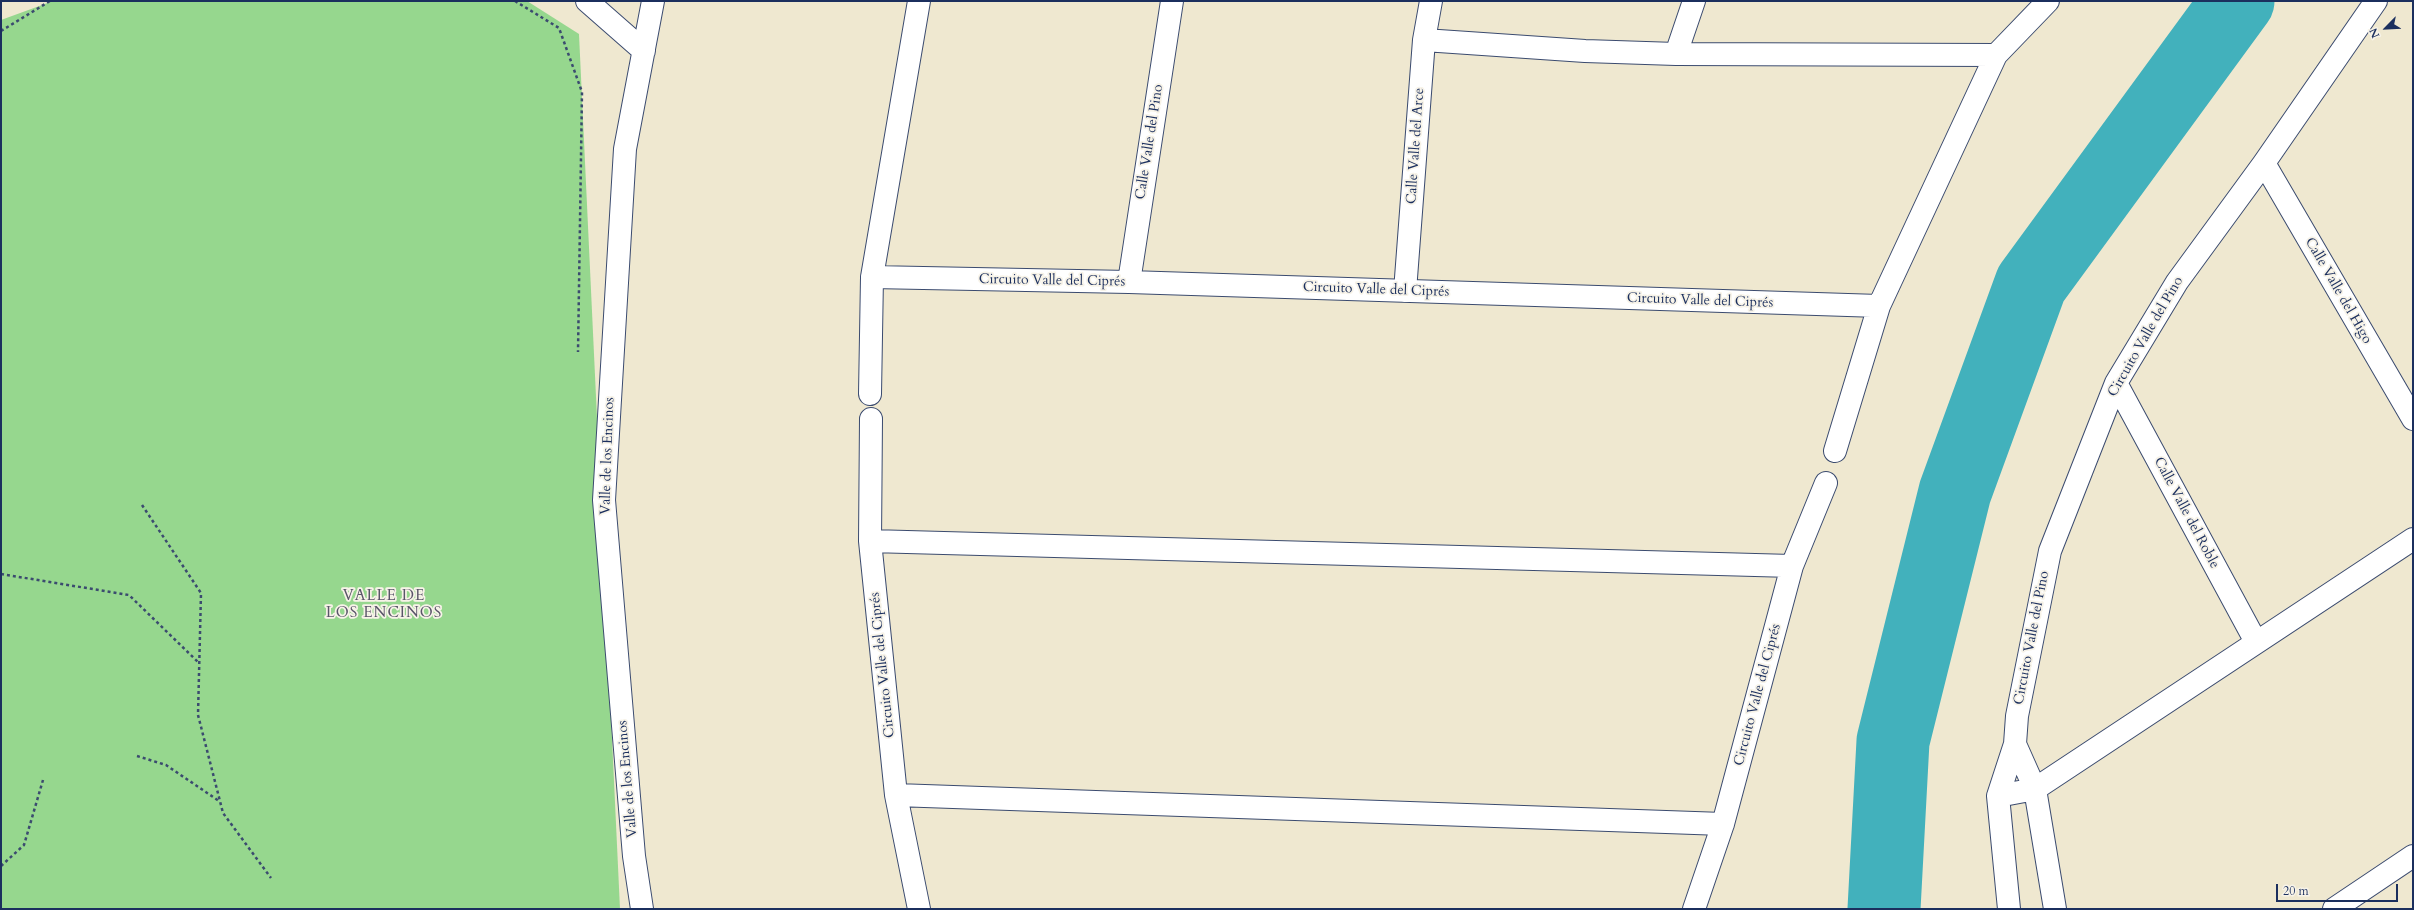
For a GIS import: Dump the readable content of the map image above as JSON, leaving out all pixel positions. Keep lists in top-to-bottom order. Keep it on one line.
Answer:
{"streets":{"street":["Calle Valle del Pino","Calle Valle del Arce","Circuito Valle del Ciprés","Calle Valle del Higo","Circuito Valle del Pino","Valle de los Encinos","Calle Valle del Roble"]},"crossings":[["Calle Valle del Pino","Circuito Valle del Ciprés"],["Calle Valle del Arce","Circuito Valle del Ciprés"],["Calle Valle del Higo","Circuito Valle del Pino"],["Circuito Valle del Pino","Calle Valle del Roble"]],"districts":["VALLE DE LOS ENCINOS"],"scale_bar":"20 m","north":"bottom left"}
